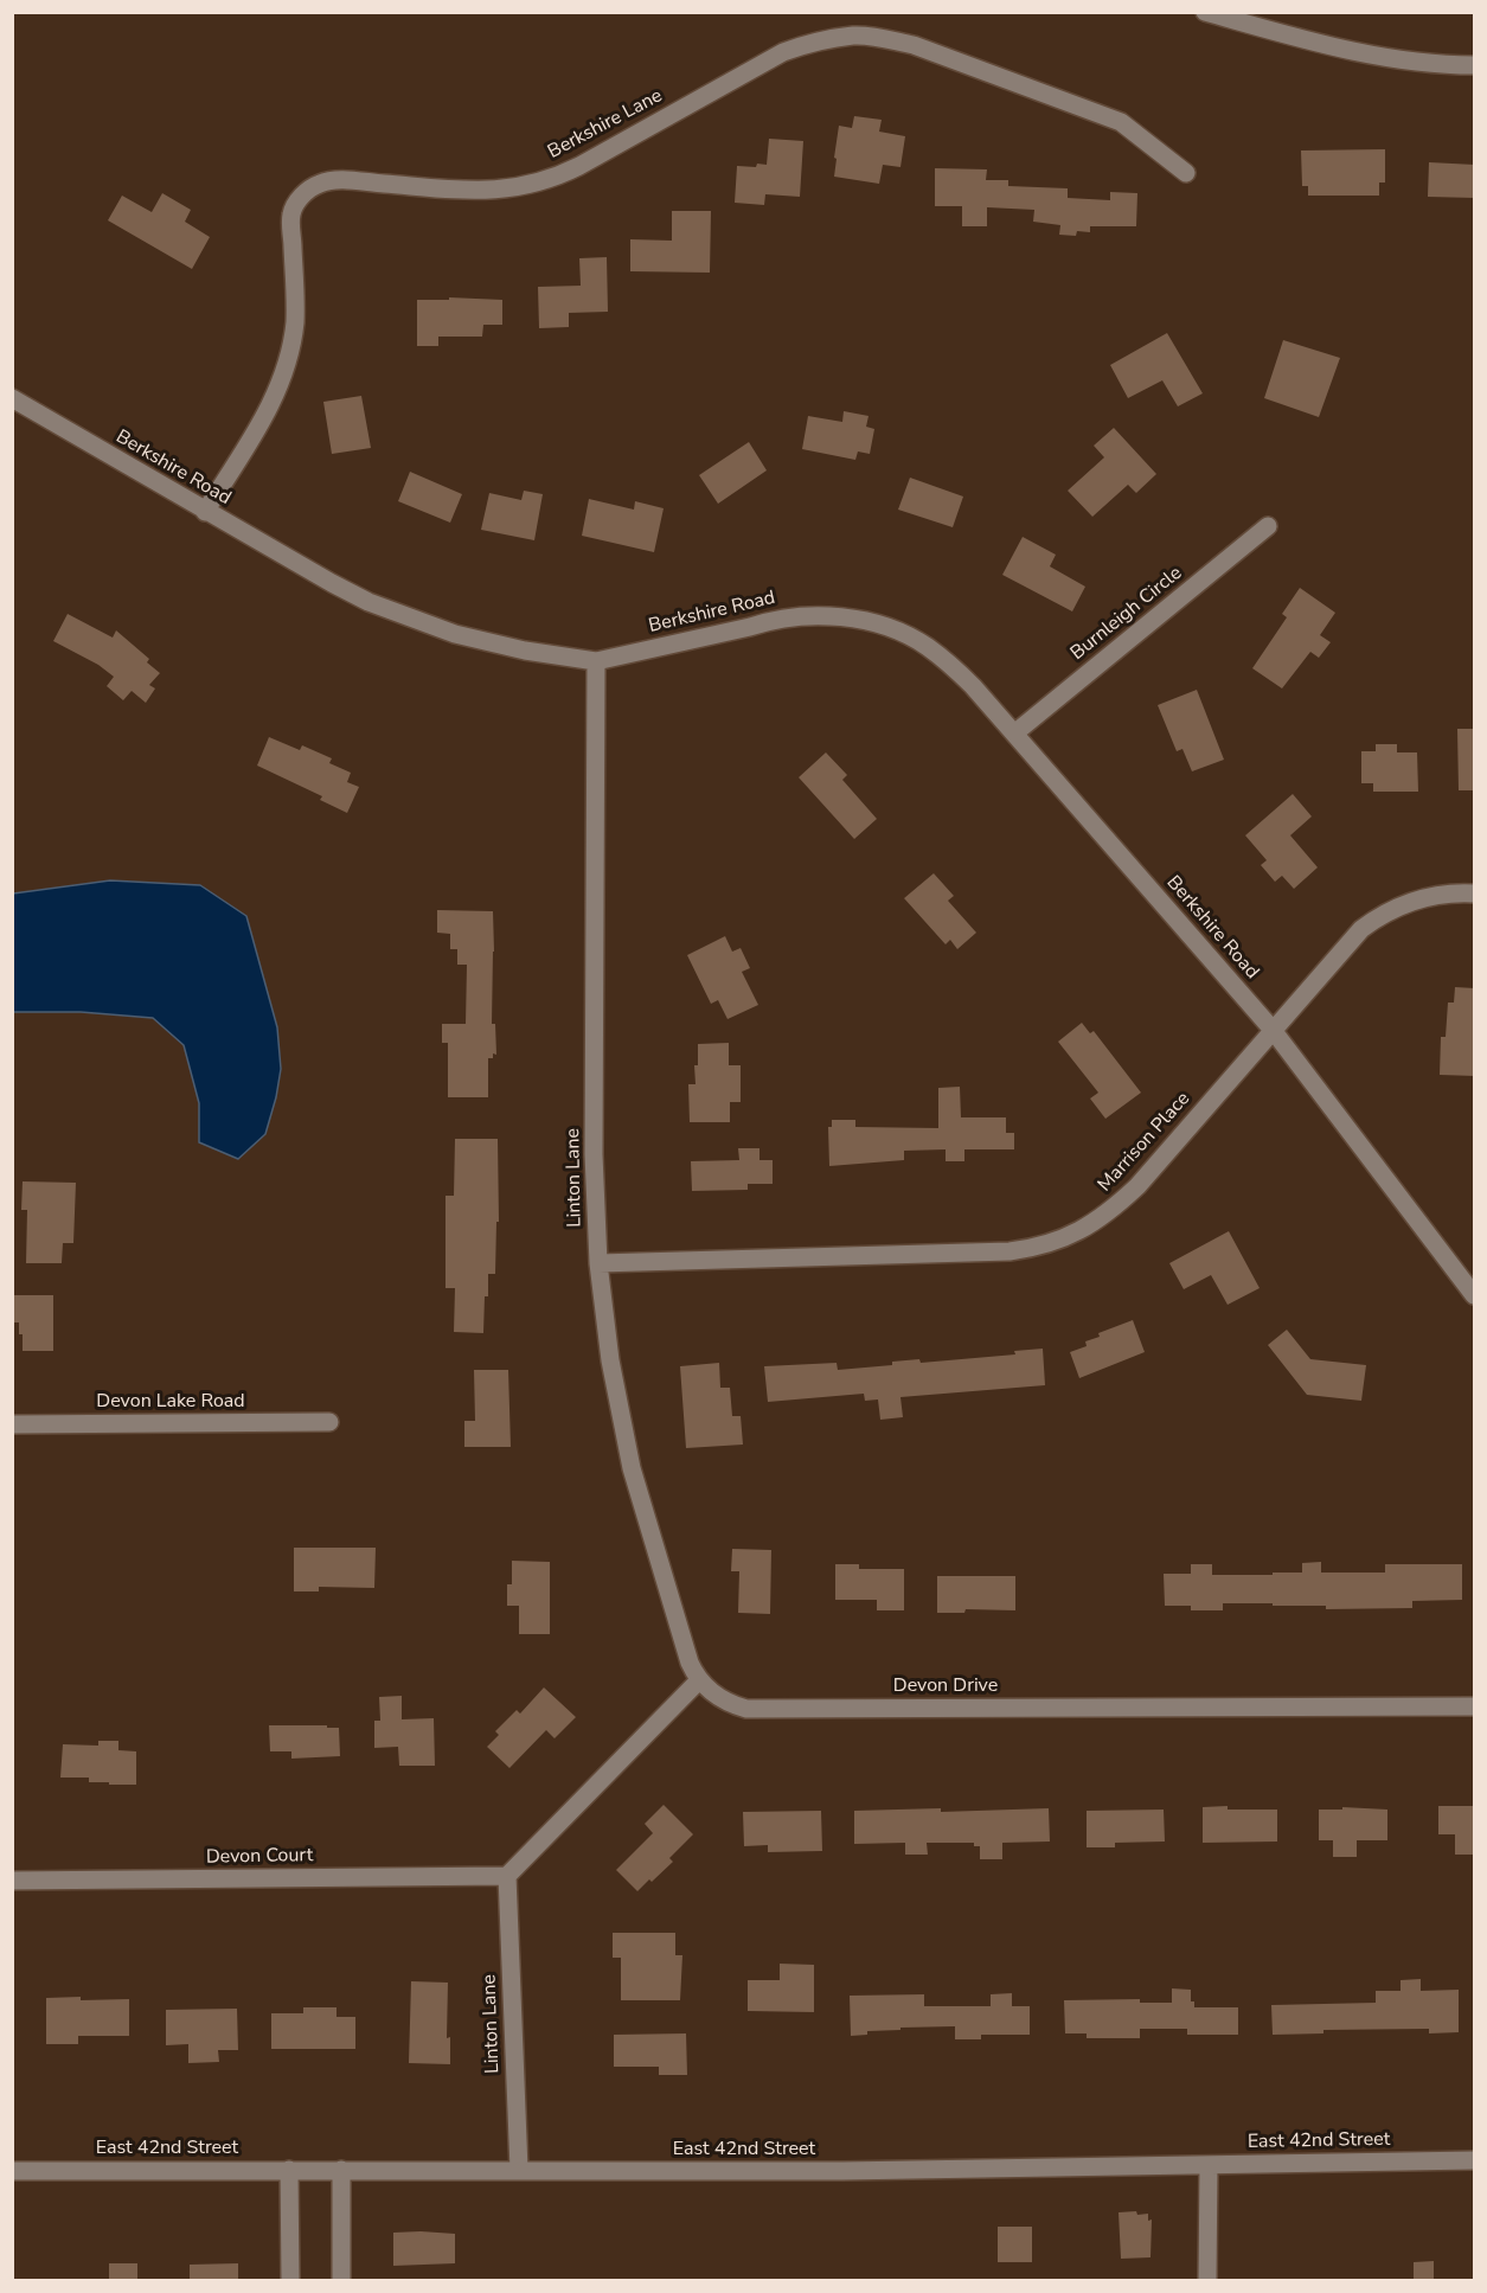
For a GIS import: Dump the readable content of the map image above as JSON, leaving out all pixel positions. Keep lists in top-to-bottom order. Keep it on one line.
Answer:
{"streets":{"street":["Berkshire Lane","Berkshire Road","Burnleigh Circle","Marrison Place","Linton Lane","Devon Lake Road","Devon Drive","Devon Court","East 42nd Street"]},"crossings":[["Berkshire Lane","Berkshire Road"],["Berkshire Road","Burnleigh Circle"],["Berkshire Road","Marrison Place"],["Berkshire Road","Linton Lane"],["Marrison Place","Linton Lane"],["Linton Lane","Devon Drive"],["Linton Lane","Devon Court"],["Linton Lane","East 42nd Street"]]}
